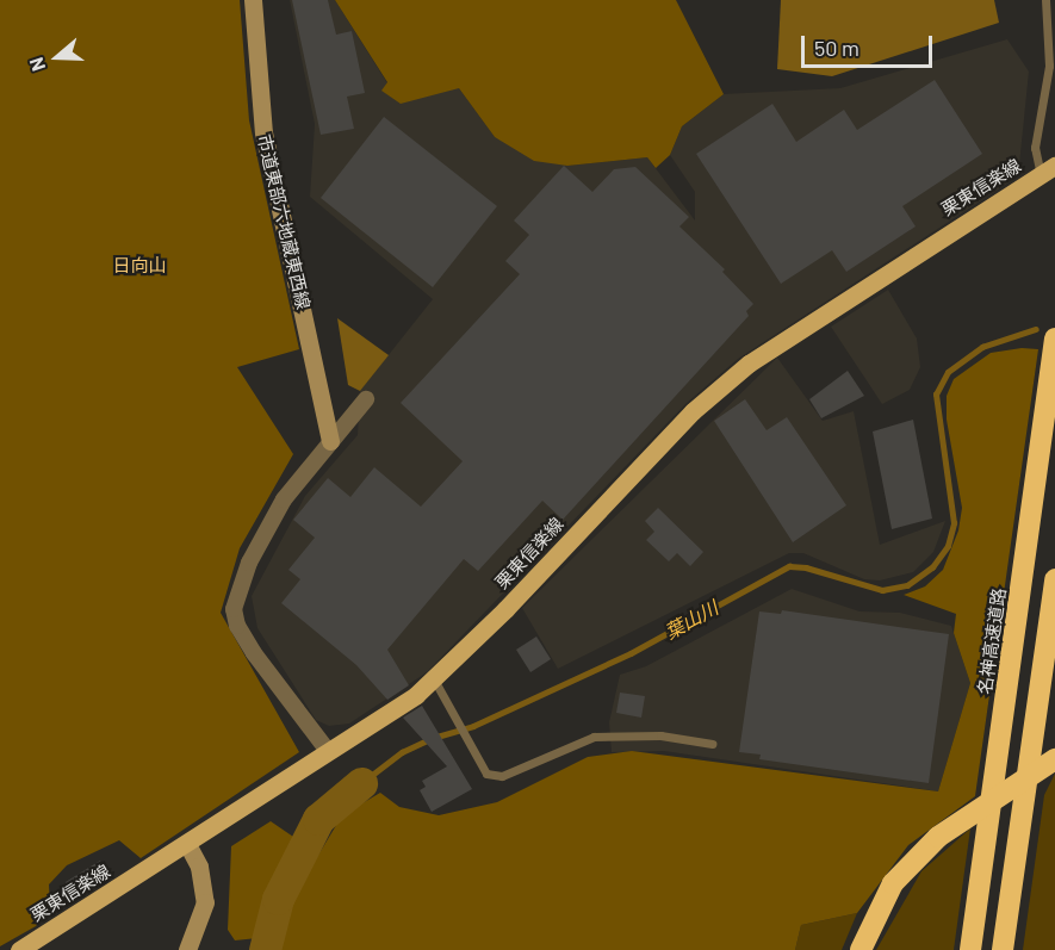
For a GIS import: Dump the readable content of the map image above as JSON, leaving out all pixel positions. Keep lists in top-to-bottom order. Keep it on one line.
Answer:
{"streets":{"highway":["名神高速道路"],"main road":["栗東信楽線"],"street":["市道東部六地蔵東西線"]},"water":["葉山川"],"parks":["日向山"],"scale_bar":"50 m","north":"left"}
